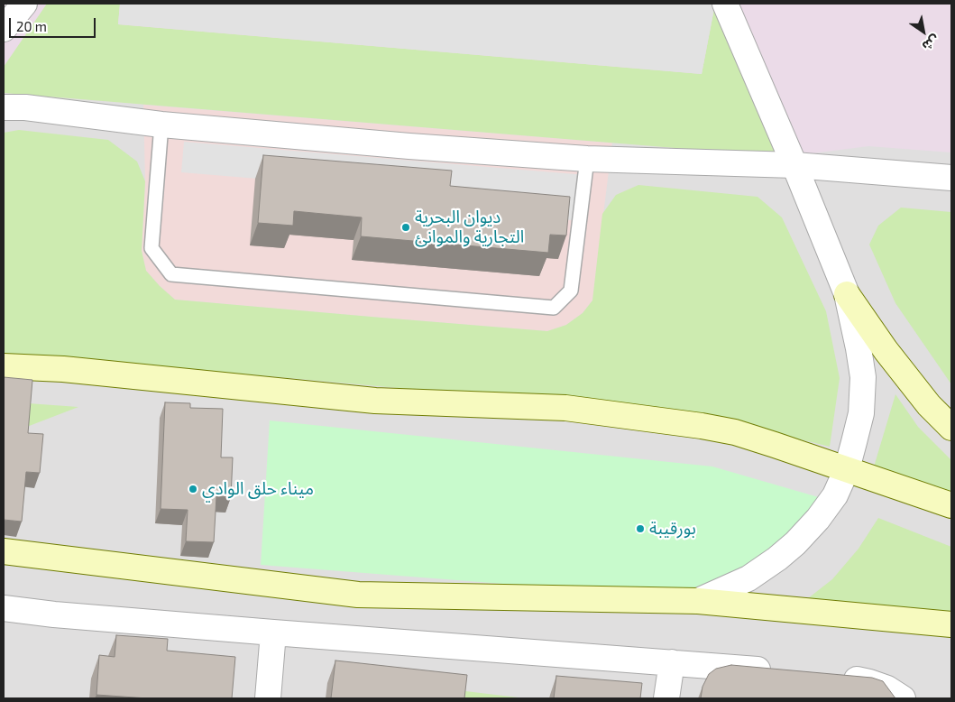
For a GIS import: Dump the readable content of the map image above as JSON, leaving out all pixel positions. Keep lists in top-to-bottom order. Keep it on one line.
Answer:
{"places":["ديوان البحرية التجارية والموانئ","ميناء حلق الوادي","بورقيبة"],"scale_bar":"20 m","north":"bottom right"}
